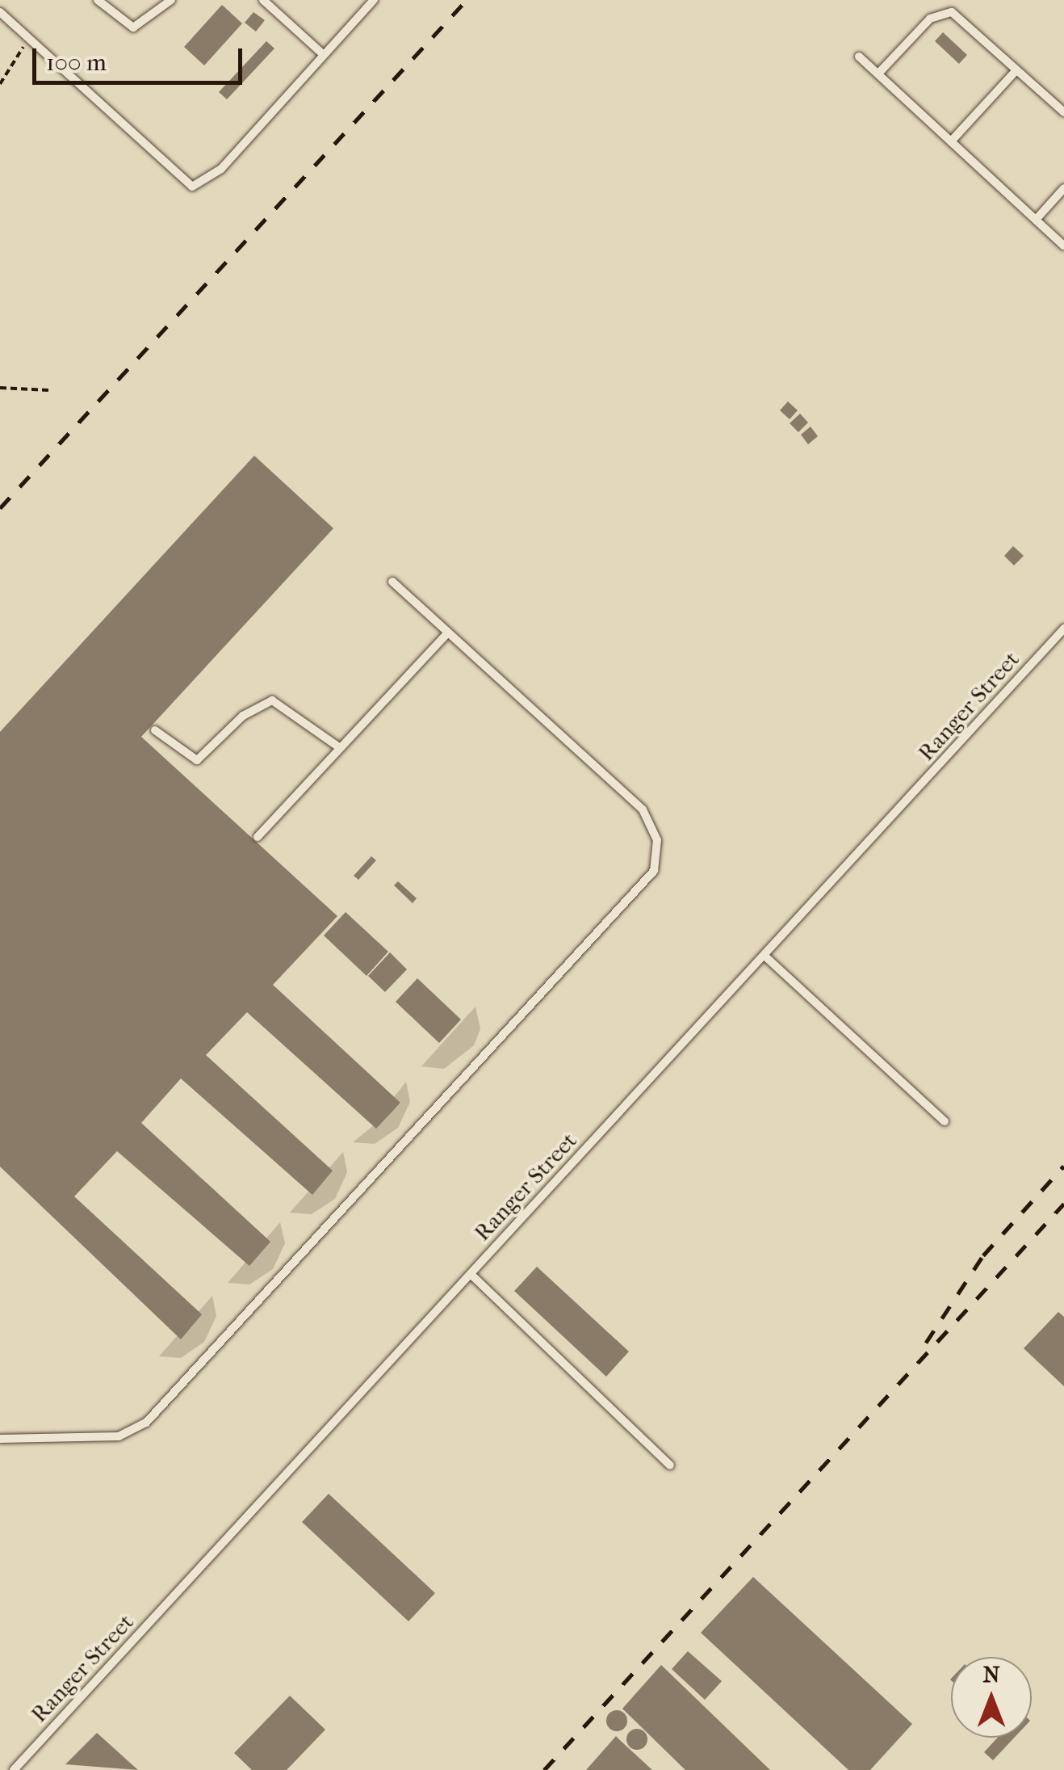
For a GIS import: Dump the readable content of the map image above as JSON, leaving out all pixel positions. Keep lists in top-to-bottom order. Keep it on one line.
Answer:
{"streets":{"lane":["Ranger Street"]},"scale_bar":"100 m","north":"top"}
